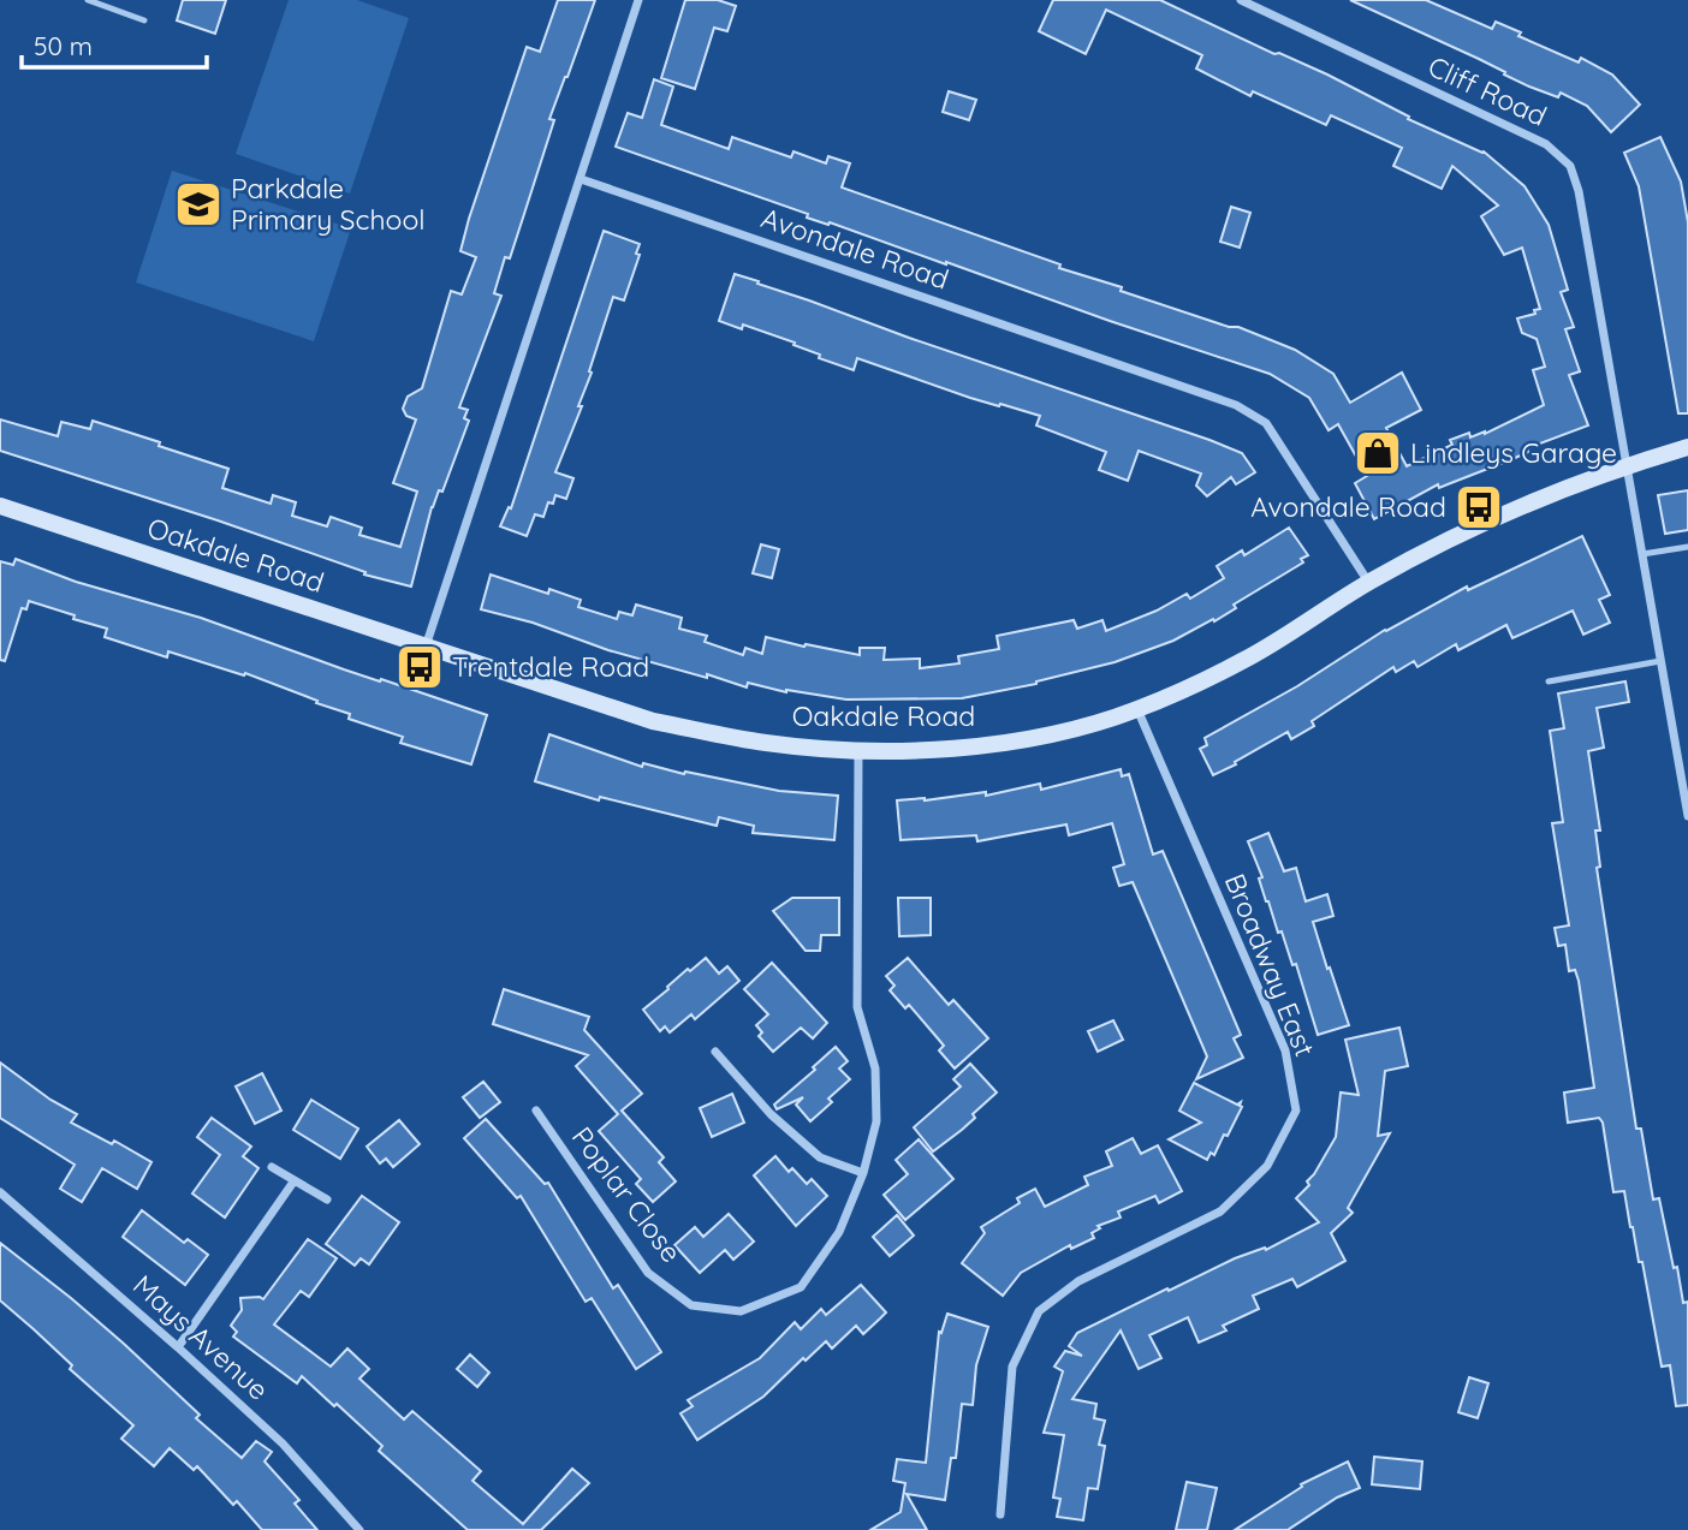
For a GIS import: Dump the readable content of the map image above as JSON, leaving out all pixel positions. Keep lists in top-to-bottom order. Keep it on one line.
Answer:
{"streets":{"street":["Cliff Road","Avondale Road","Oakdale Road","Broadway East","Poplar Close","Mays Avenue"]},"crossings":[["Cliff Road","Oakdale Road"],["Avondale Road","Oakdale Road"],["Oakdale Road","Broadway East"],["Oakdale Road","Poplar Close"]],"places":{"school or university":["Parkdale Primary School"],"shop":["Lindleys Garage"],"bus stop":["Avondale Road","Trentdale Road"]},"scale_bar":"50 m"}
